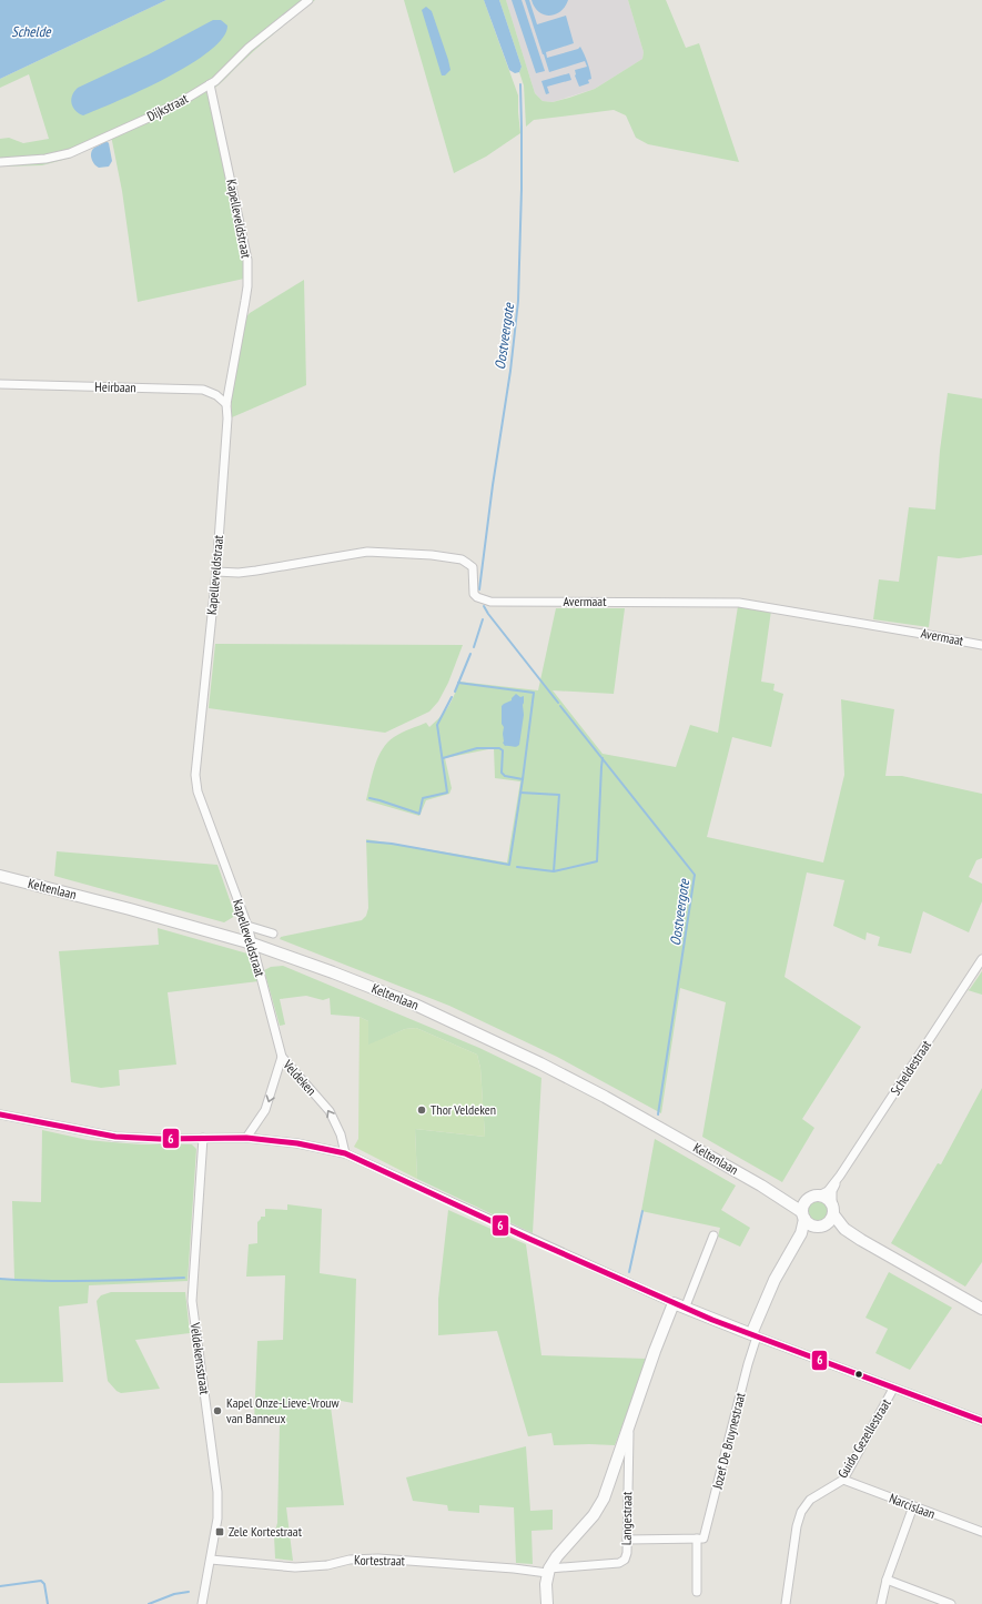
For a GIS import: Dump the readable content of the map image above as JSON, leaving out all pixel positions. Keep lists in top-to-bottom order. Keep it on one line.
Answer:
{"streets":{"main road":["Keltenlaan","Langestraat"],"street":["Dijkstraat","Kapelleveldstraat","Heirbaan","Avermaat","Scheldestraat","Veldeken","Veldekensstraat","Guido Gezellestraat","Jozef De Bruynestraat","Narcislaan","Kortestraat"]},"crossings":[["Dijkstraat","Kapelleveldstraat"],["Kapelleveldstraat","Heirbaan"],["Kapelleveldstraat","Avermaat"],["Kapelleveldstraat","Keltenlaan"],["Kapelleveldstraat","Veldeken"],["Keltenlaan","Scheldestraat"],["Veldekensstraat","Kortestraat"],["Guido Gezellestraat","Narcislaan"],["Langestraat","Kortestraat"]],"water":["Schelde","Oostveergote"],"places":{"other":["Thor Veldeken","Kapel Onze-Lieve-Vrouw van Banneux"],"transit":["Zele Kortestraat"]},"lines":["transit line 6"]}
